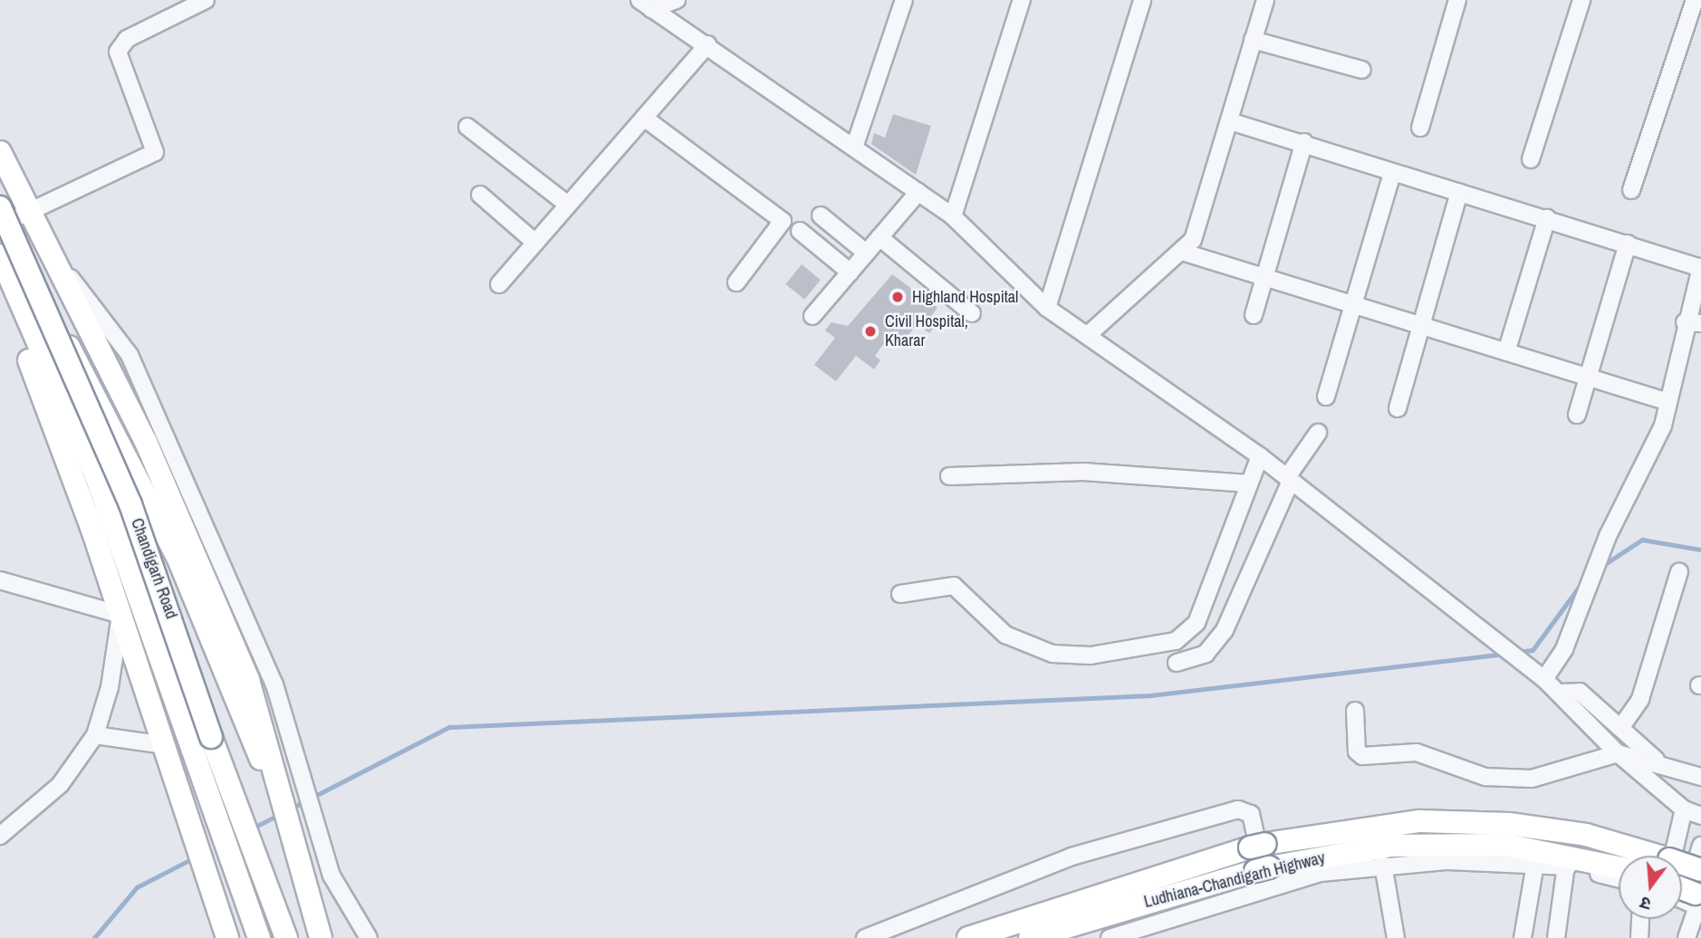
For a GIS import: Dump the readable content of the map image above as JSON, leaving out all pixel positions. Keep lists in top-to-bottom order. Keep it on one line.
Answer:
{"streets":{"highway":["Chandigarh Road","Ludhiana-Chandigarh Highway"]},"places":["Highland Hospital","Civil Hospital, Kharar"],"north":"bottom"}
